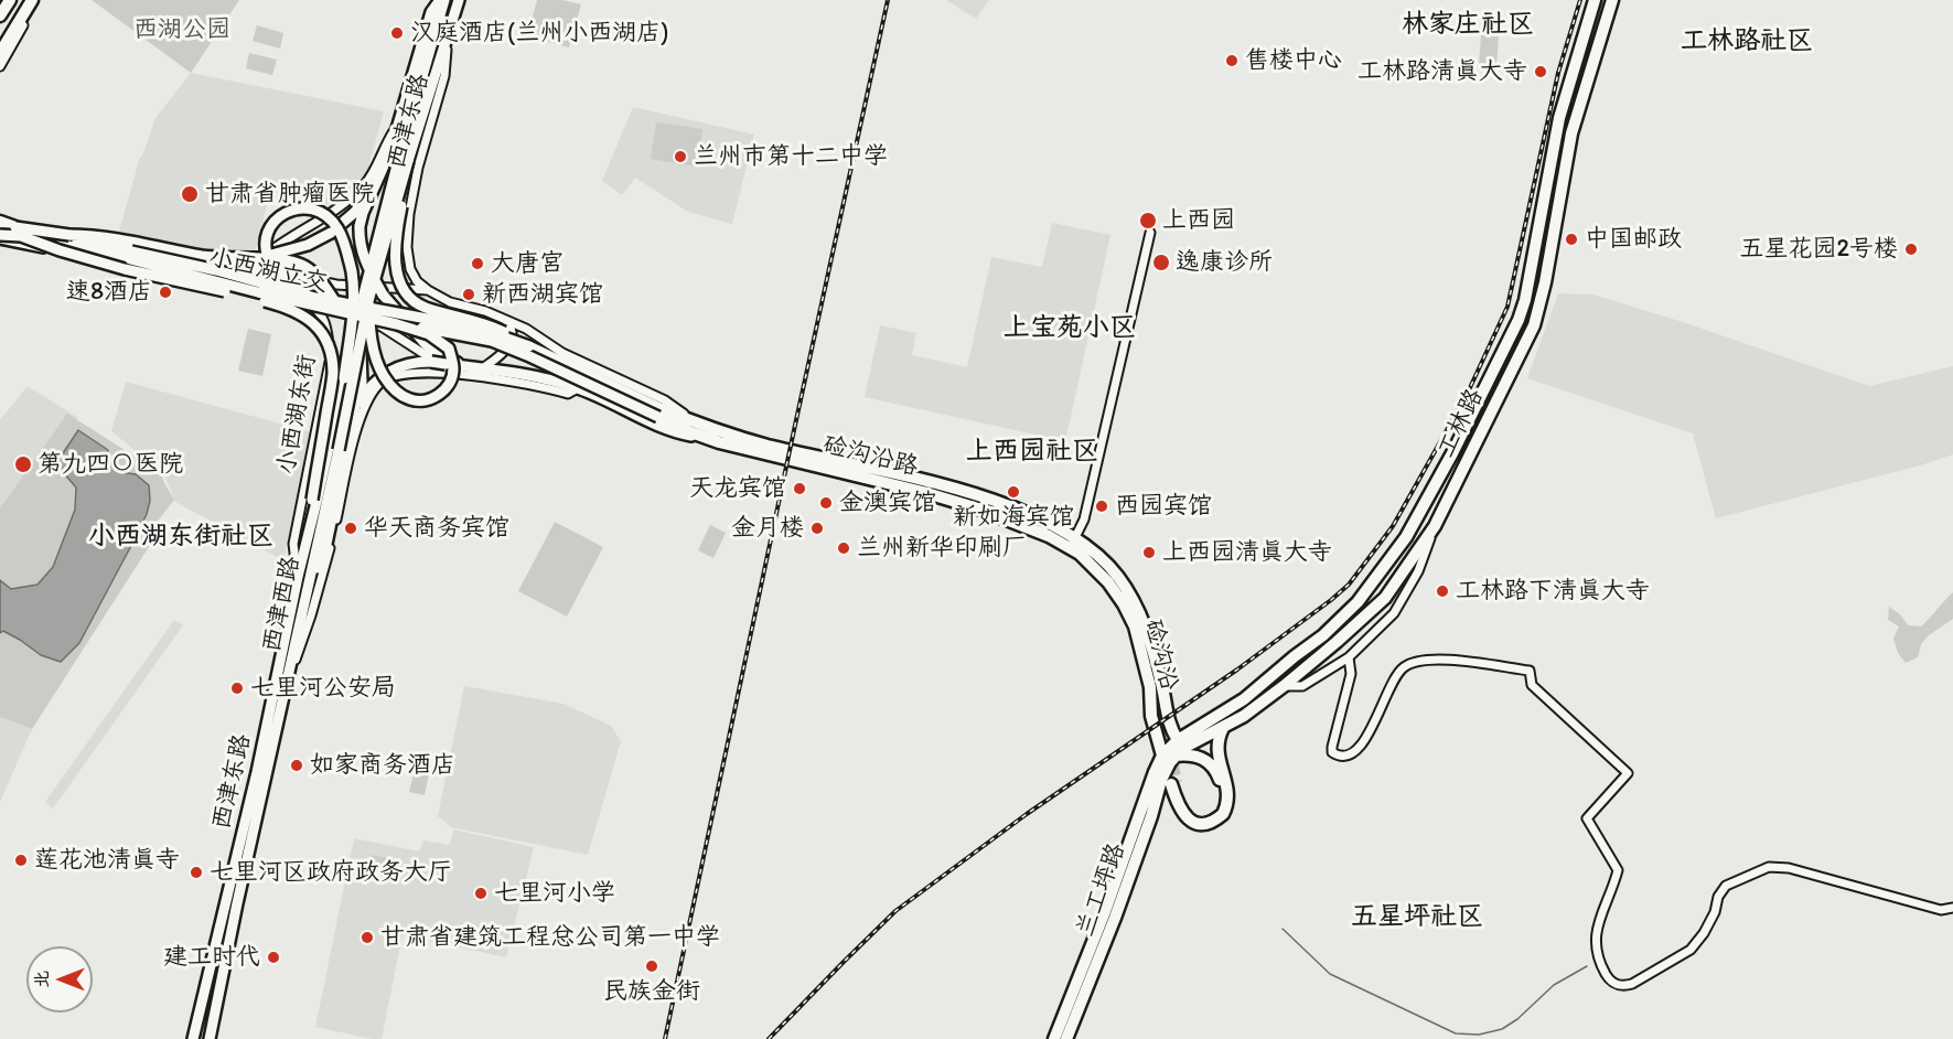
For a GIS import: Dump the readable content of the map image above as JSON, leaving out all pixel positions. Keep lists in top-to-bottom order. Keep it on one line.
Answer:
{"streets":{"highway":["工林路","硷沟沿路","硷沟沿","兰工坪路"],"main road":["西津东路","小西湖立交","西津西路"],"street":["小西湖东街"]},"crossings":[["西津东路","小西湖东街"],["西津东路","西津西路"],["小西湖立交","小西湖东街"],["工林路","硷沟沿"],["工林路","兰工坪路"],["硷沟沿路","硷沟沿"],["硷沟沿","兰工坪路"]],"districts":["林家庄社区","工林路社区","上宝苑小区","上西园社区","小西湖东街社区","五星坪社区"],"parks":["西湖公园"],"places":["汉庭酒店(兰州小西湖店)","售楼中心","工林路清真大寺","兰州市第十二中学","甘肃省肿瘤医院","上西园","中国邮政","五星花园2号楼","逸康诊所","大唐宫","速8酒店","新西湖宾馆","第九四〇医院","天龙宾馆","新如海宾馆","金澳宾馆","西园宾馆","华天商务宾馆","金月楼","兰州新华印刷厂","上西园清真大寺","工林路下清真大寺","七里河公安局","如家商务酒店","莲花池清真寺","七里河区政府政务大厅","七里河小学","甘肃省建筑工程总公司第一中学","建工时代","民族金街"],"north":"left"}
